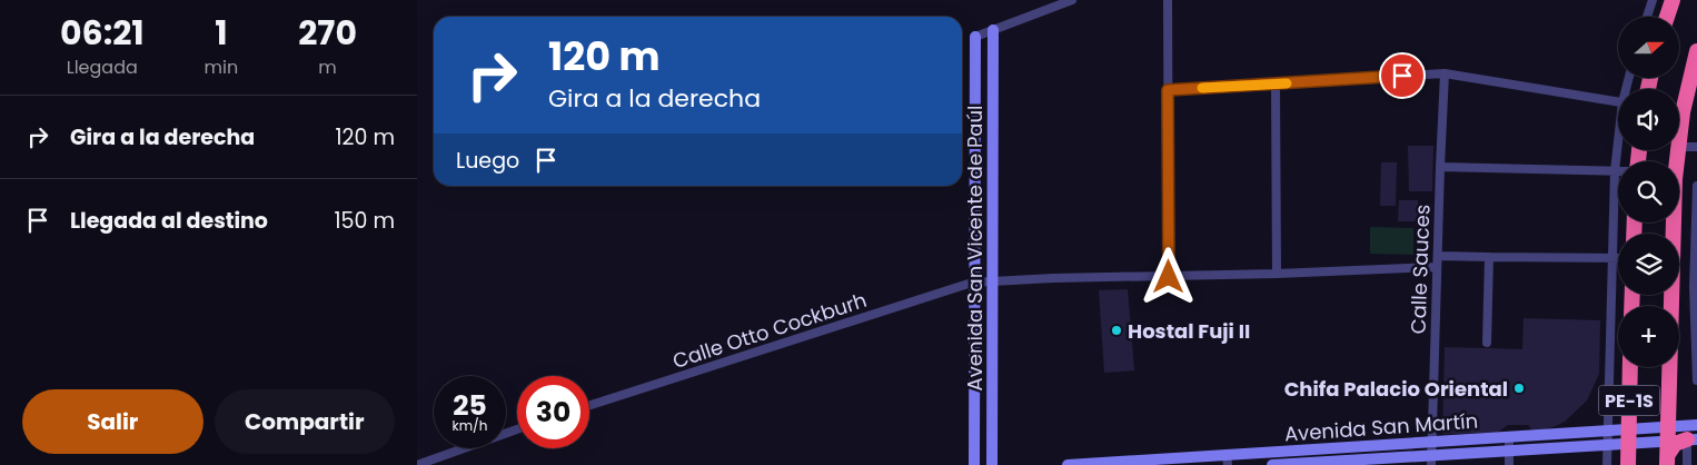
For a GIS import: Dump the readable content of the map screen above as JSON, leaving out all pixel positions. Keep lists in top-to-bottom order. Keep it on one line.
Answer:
{"streets":{"highway":["PE-1S"],"main road":["Avenida San Vicente de Paúl","Avenida San Martín"],"street":["Calle Sauces","Calle Otto Cockburh"]},"crossings":[["Calle Sauces","Calle Otto Cockburh"],["Calle Sauces","Avenida San Martín"],["PE-1S","Avenida San Martín"]],"places":["Hostal Fuji II","Chifa Palacio Oriental"],"north":"right","page":{"eta":["06:21","Llegada","1","min","270","m"],"map_buttons":"+","turn":["120 m","Gira a la derecha"],"list":[{"name":"Gira a la derecha","value":"120 m"},{"name":"Llegada al destino","value":"150 m"}],"then":"Luego","speed":"25 km/h","limit":"30","buttons":["Salir","Compartir"]}}
